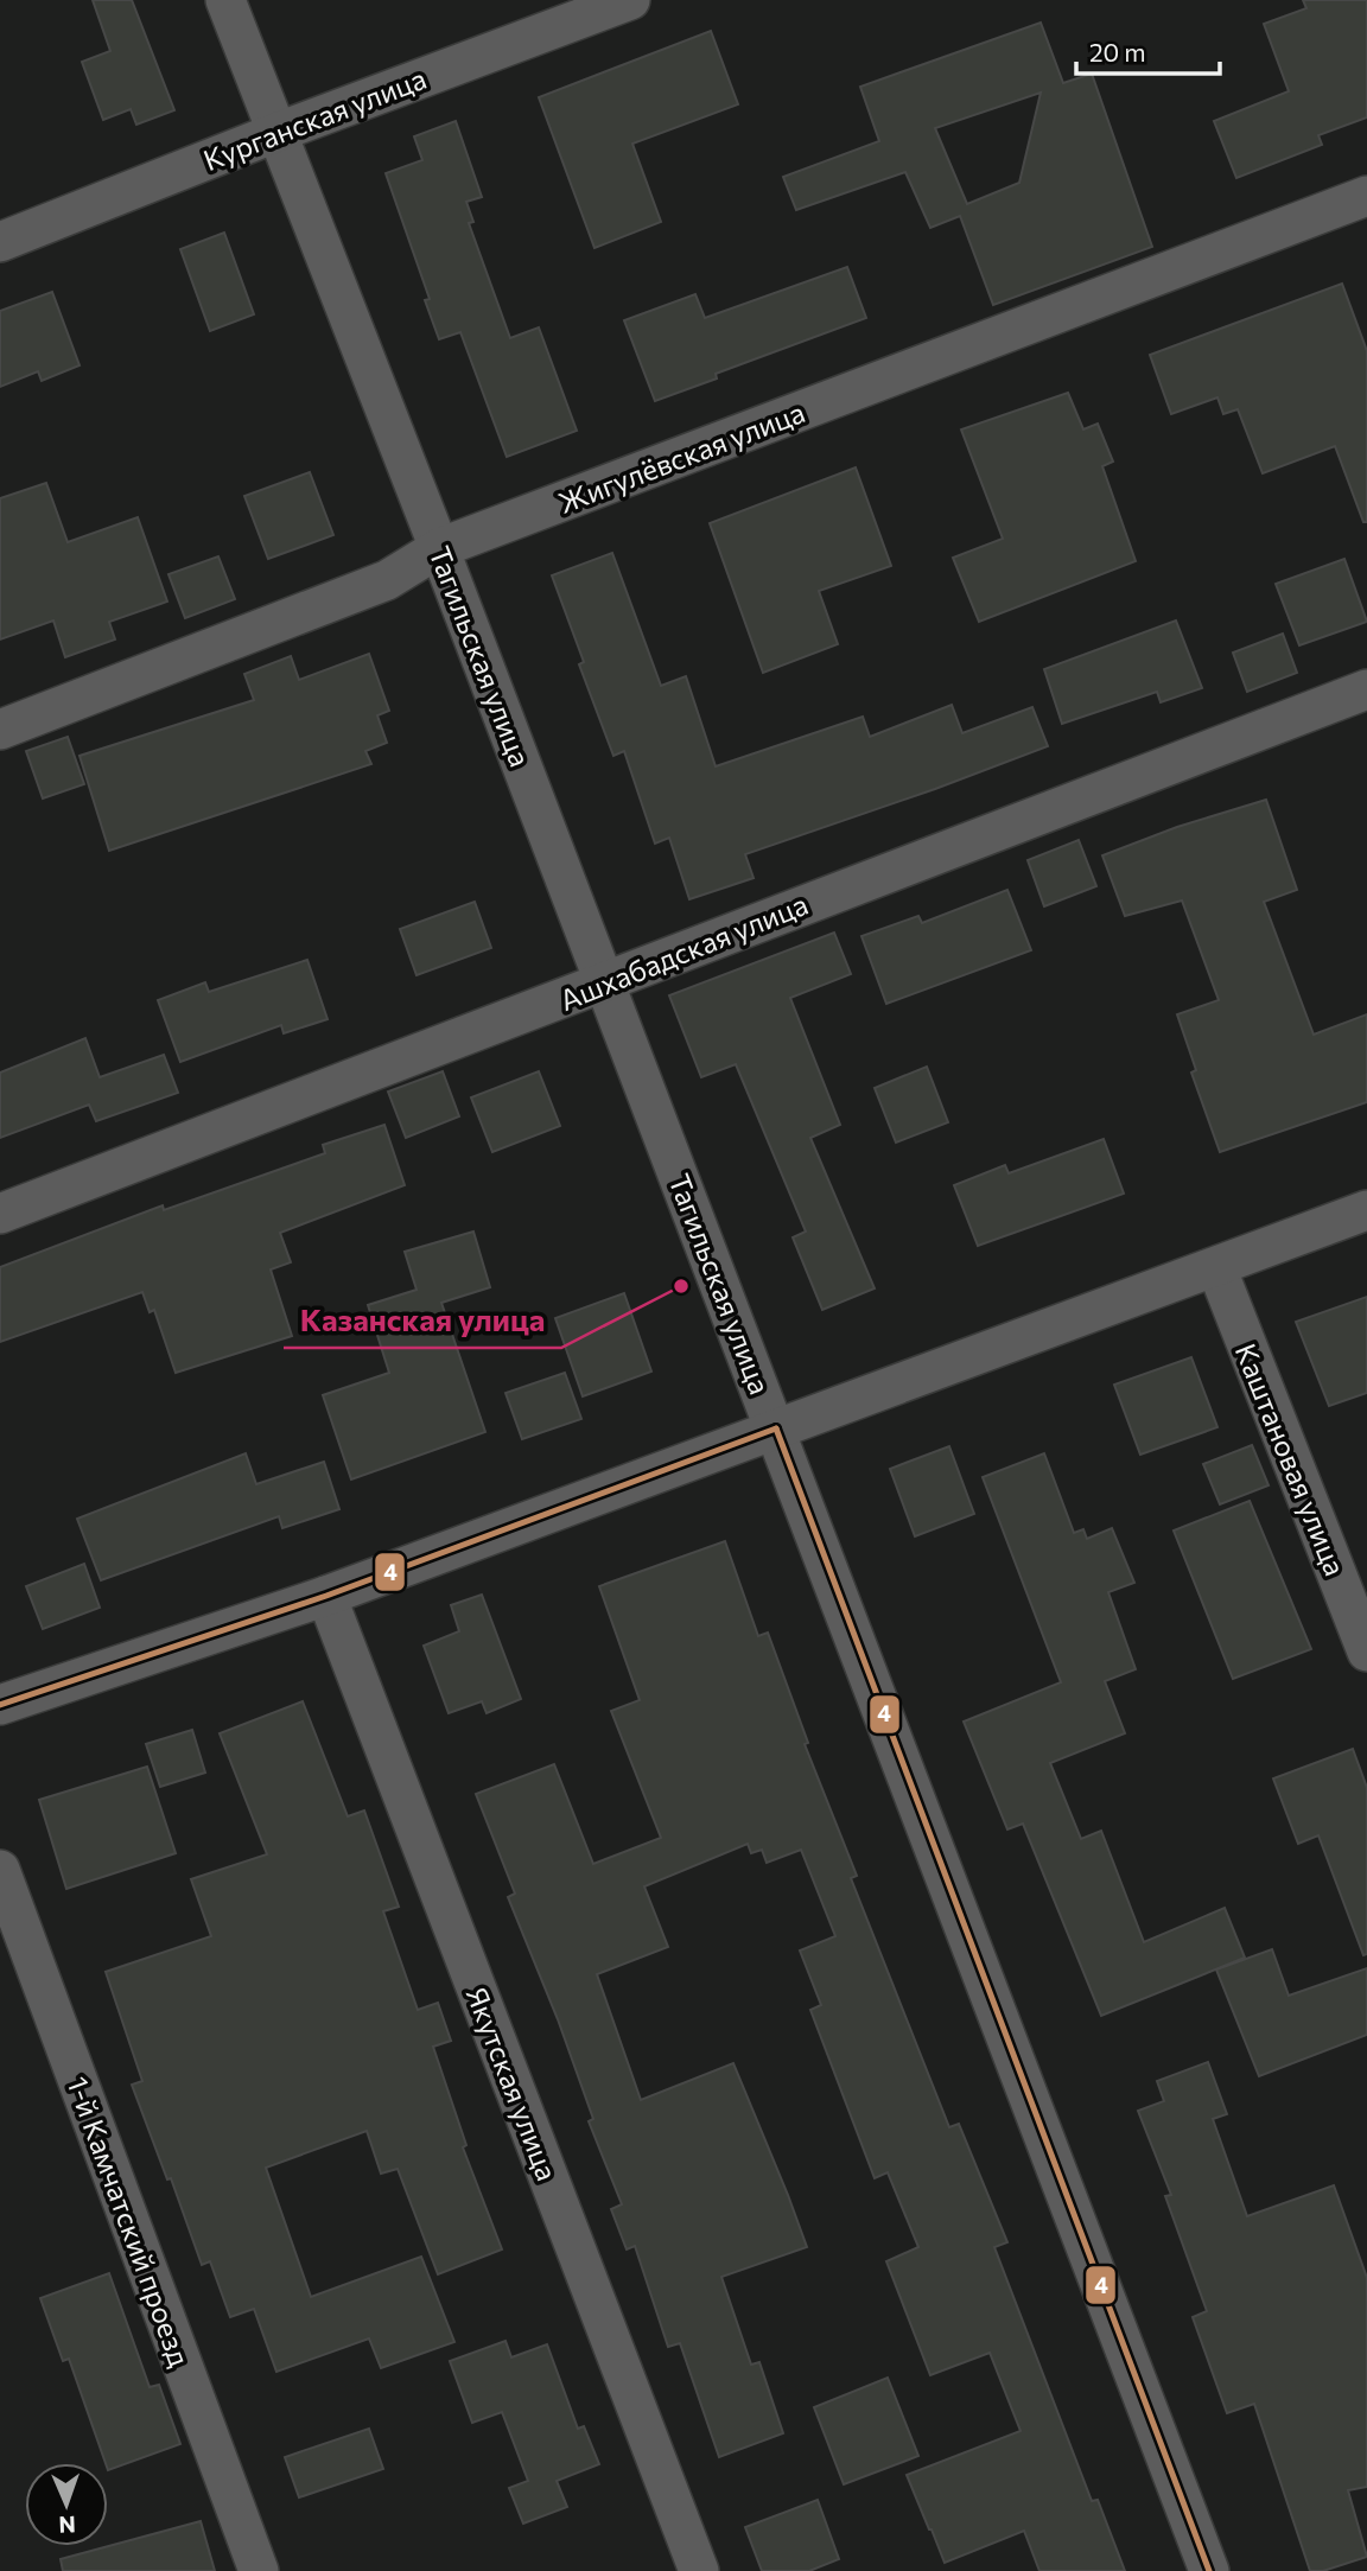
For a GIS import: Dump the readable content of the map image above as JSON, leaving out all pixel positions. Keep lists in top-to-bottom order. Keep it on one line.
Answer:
{"streets":{"street":["Курганская улица","Жигулёвская улица","Тагильская улица","Ашхабадская улица","Каштановая улица","Якутская улица","1-й Камчатский проезд"]},"crossings":[["Курганская улица","Тагильская улица"],["Жигулёвская улица","Тагильская улица"],["Тагильская улица","Ашхабадская улица"]],"places":["Казанская улица"],"lines":["transit line 4"],"scale_bar":"20 m","north":"bottom"}
